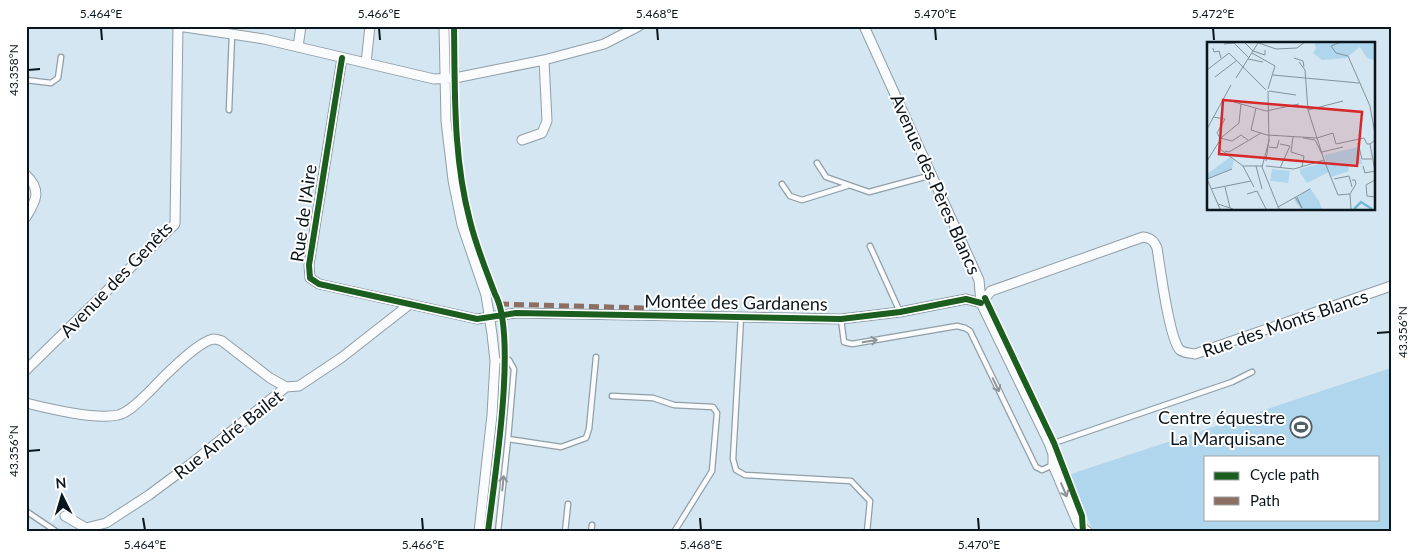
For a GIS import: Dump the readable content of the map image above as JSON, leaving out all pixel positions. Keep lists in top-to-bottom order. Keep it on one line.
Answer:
{"streets":{"street":["Avenue des Pères Blancs","Rue de l'Aire","Avenue des Genêts","Montée des Gardanens","Rue des Monts Blancs","Rue André Bailet"]},"crossings":[["Avenue des Pères Blancs","Montée des Gardanens"],["Avenue des Pères Blancs","Rue des Monts Blancs"],["Rue de l'Aire","Montée des Gardanens"],["Rue de l'Aire","Rue André Bailet"],["Montée des Gardanens","Rue des Monts Blancs"]],"places":{"sports":["Centre équestre La Marquisane"]},"legend":["Cycle path","Path"],"north":"top","coordinates":["5.464°E","5.466°E","5.468°E","5.470°E","5.472°E","43.358°N","43.356°N"]}
